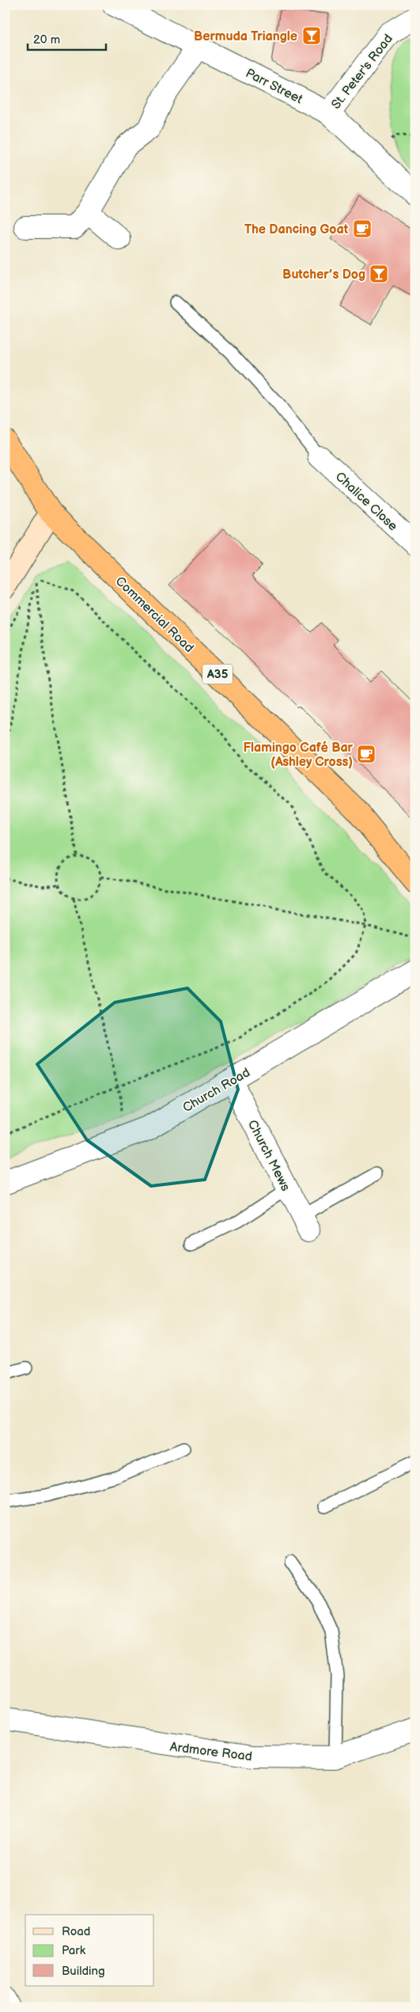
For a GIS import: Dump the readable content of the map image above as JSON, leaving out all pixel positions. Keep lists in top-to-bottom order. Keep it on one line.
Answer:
{"streets":{"highway":["Commercial Road","A35"],"street":["St. Peter's Road","Parr Street","Chalice Close","Church Road","Church Mews","Ardmore Road"]},"crossings":[["St. Peter's Road","Parr Street"],["Church Road","Church Mews"]],"places":{"bar":["Bermuda Triangle","Butcher’s Dog"],"cafe":["The Dancing Goat","Flamingo Café Bar (Ashley Cross)"]},"legend":["Road","Park","Building"],"scale_bar":"20 m"}
